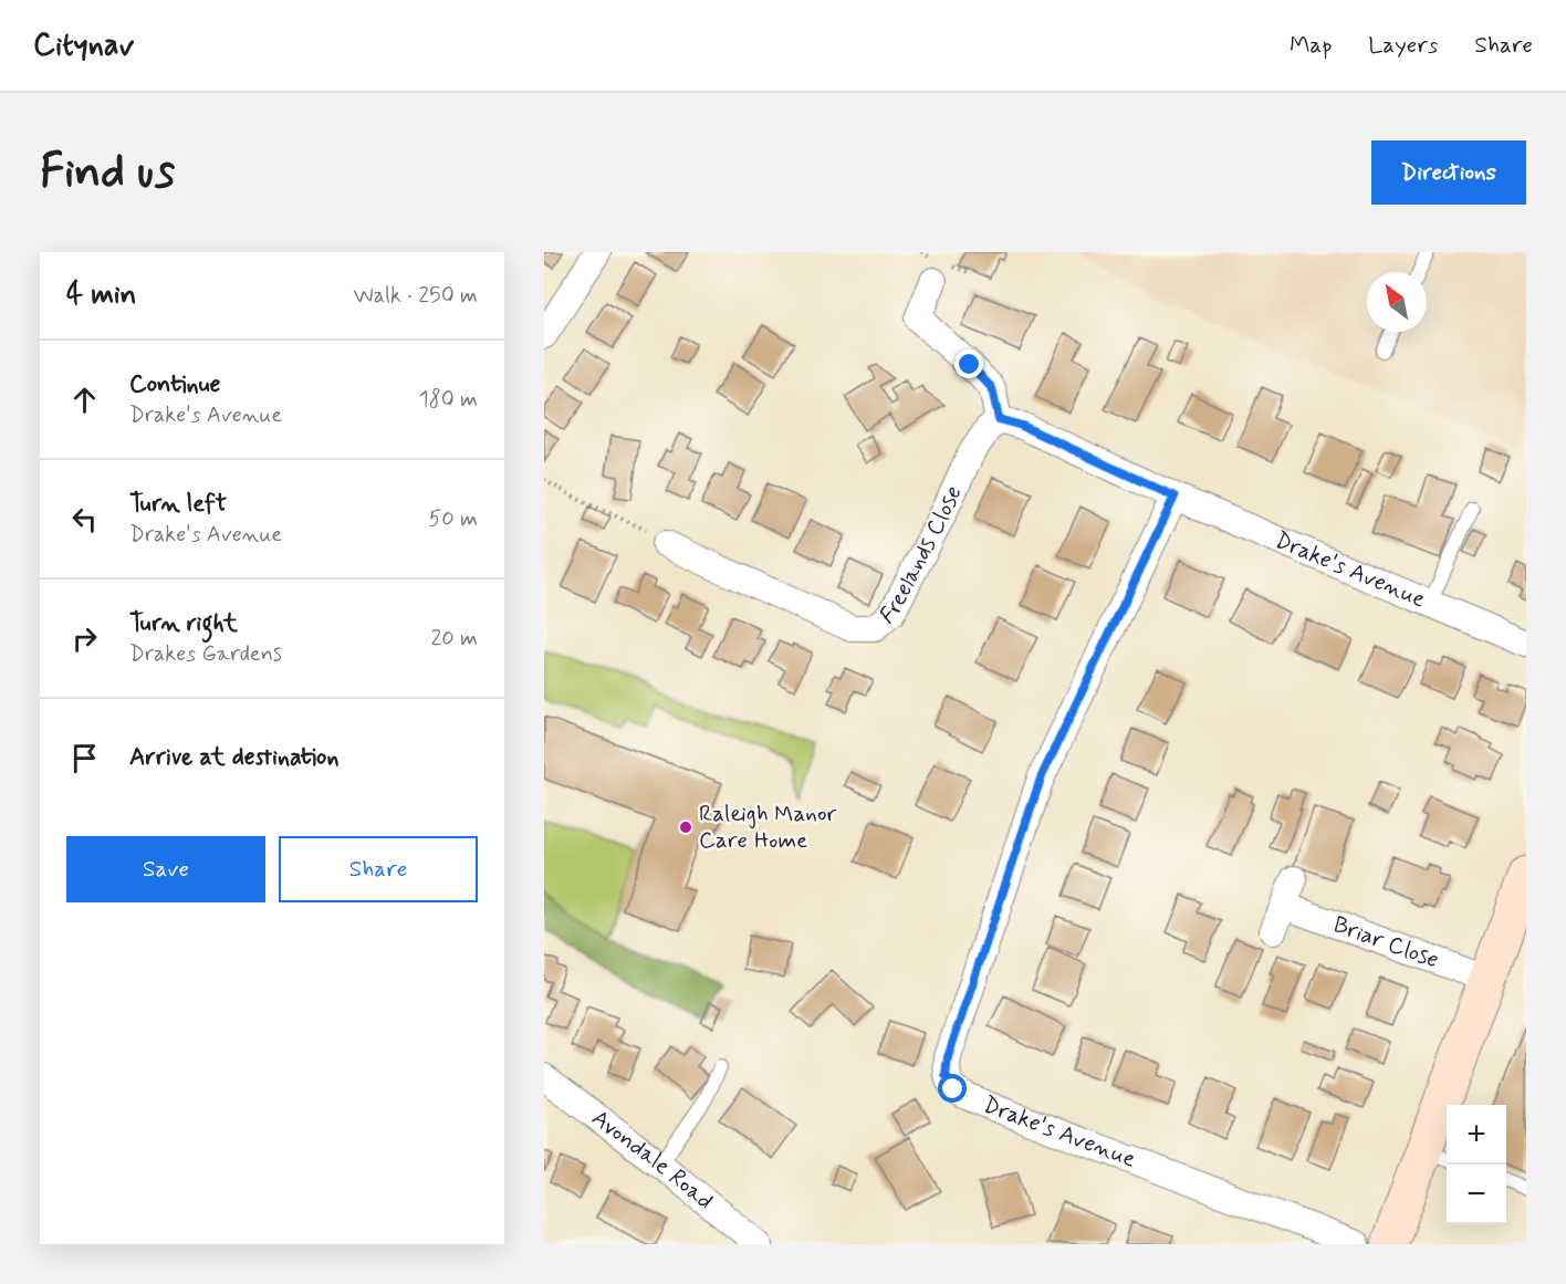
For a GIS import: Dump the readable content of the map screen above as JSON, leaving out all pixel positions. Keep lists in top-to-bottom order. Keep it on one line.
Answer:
{"streets":{"street":["Freelands Close","Drake's Avenue","Briar Close","Avondale Road"]},"crossings":[["Freelands Close","Drake's Avenue"]],"places":["Raleigh Manor Care Home"],"north":"top left","page":{"header":"Citynav","nav":["Map","Layers","Share"],"buttons":["Directions",["Save","Share"]],"title":"Find us","heading":["4 min","Walk · 250 m"],"list":[["Continue","Drake's Avenue","180 m"],["Turn left","Drake's Avenue","50 m"],["Turn right","Drakes Gardens","20 m"],"Arrive at destination"],"map_buttons":["+","−"]}}
